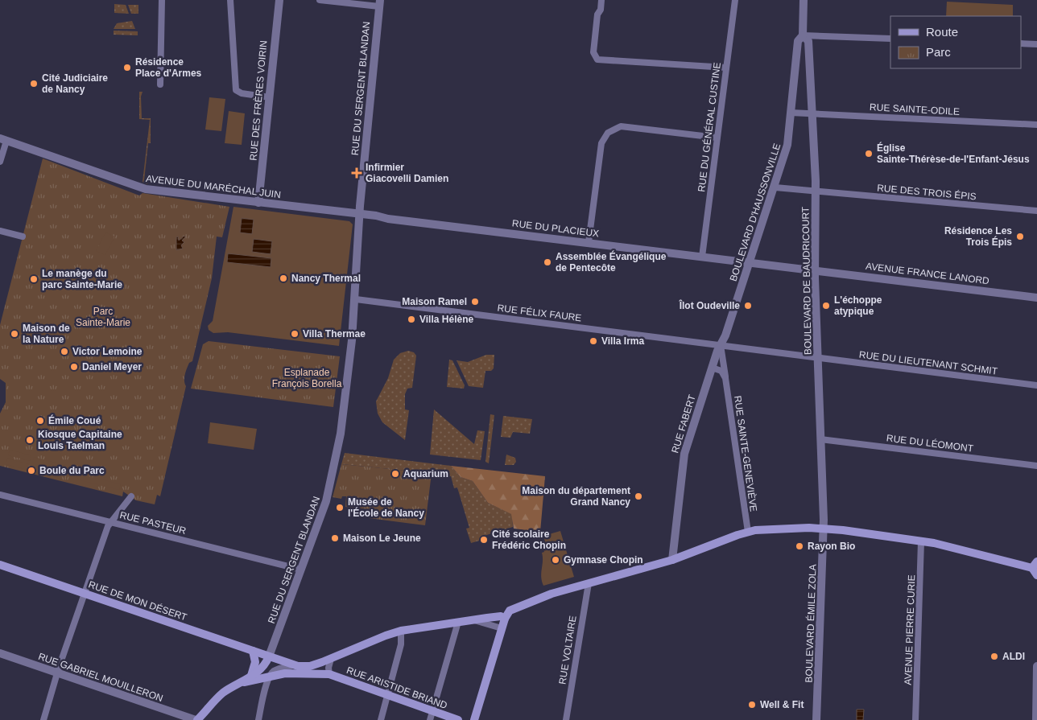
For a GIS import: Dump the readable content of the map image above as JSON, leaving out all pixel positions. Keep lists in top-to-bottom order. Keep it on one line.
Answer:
{"streets":{"main road":["RUE DE MON DÉSERT","RUE ARISTIDE BRIAND"],"street":["RUE DU SERGENT BLANDAN","RUE DES FRÈRES VOIRIN","RUE SAINTE-ODILE","RUE DU GÉNÉRAL CUSTINE","AVENUE DU MARÉCHAL JUIN","RUE DES TROIS ÉPIS","BOULEVARD D'HAUSSONVILLE","RUE DU PLACIEUX","AVENUE FRANCE LANORD","BOULEVARD DE BAUDRICOURT","RUE FÉLIX FAURE","RUE DU LIEUTENANT SCHMIT","RUE FABERT","RUE DU LÉOMONT","RUE SAINTE-GENEVIÈVE","RUE PASTEUR","BOULEVARD ÉMILE ZOLA","AVENUE PIERRE CURIE","RUE VOLTAIRE","RUE GABRIEL MOUILLERON"]},"crossings":[["RUE DU SERGENT BLANDAN","AVENUE DU MARÉCHAL JUIN"],["RUE DU SERGENT BLANDAN","RUE DU PLACIEUX"],["RUE DU SERGENT BLANDAN","RUE FÉLIX FAURE"],["RUE DU SERGENT BLANDAN","RUE PASTEUR"],["RUE DU SERGENT BLANDAN","RUE DE MON DÉSERT"],["RUE DES FRÈRES VOIRIN","AVENUE DU MARÉCHAL JUIN"],["RUE SAINTE-ODILE","BOULEVARD D'HAUSSONVILLE"],["RUE SAINTE-ODILE","BOULEVARD DE BAUDRICOURT"],["RUE DU GÉNÉRAL CUSTINE","RUE DU PLACIEUX"],["AVENUE DU MARÉCHAL JUIN","RUE DU PLACIEUX"],["RUE DES TROIS ÉPIS","BOULEVARD D'HAUSSONVILLE"],["RUE DES TROIS ÉPIS","BOULEVARD DE BAUDRICOURT"],["BOULEVARD D'HAUSSONVILLE","RUE DU PLACIEUX"],["BOULEVARD D'HAUSSONVILLE","AVENUE FRANCE LANORD"],["BOULEVARD D'HAUSSONVILLE","BOULEVARD DE BAUDRICOURT"],["BOULEVARD D'HAUSSONVILLE","RUE FÉLIX FAURE"],["BOULEVARD D'HAUSSONVILLE","RUE FABERT"],["BOULEVARD D'HAUSSONVILLE","RUE SAINTE-GENEVIÈVE"],["RUE DU PLACIEUX","AVENUE FRANCE LANORD"],["AVENUE FRANCE LANORD","BOULEVARD DE BAUDRICOURT"],["BOULEVARD DE BAUDRICOURT","RUE FÉLIX FAURE"],["BOULEVARD DE BAUDRICOURT","RUE DU LIEUTENANT SCHMIT"],["BOULEVARD DE BAUDRICOURT","RUE DU LÉOMONT"],["BOULEVARD DE BAUDRICOURT","BOULEVARD ÉMILE ZOLA"],["RUE FÉLIX FAURE","RUE DU LIEUTENANT SCHMIT"],["RUE FÉLIX FAURE","RUE FABERT"],["RUE FÉLIX FAURE","RUE SAINTE-GENEVIÈVE"],["RUE FABERT","RUE SAINTE-GENEVIÈVE"]],"parks":["Parc Sainte-Marie","Esplanade François Borella"],"places":{"other":["Résidence Place d'Armes","Cité Judiciaire de Nancy","Église Sainte-Thérèse-de-l'Enfant-Jésus","Résidence Les Trois Épis","Assemblée Évangélique de Pentecôte","Nancy Thermal","Le manège du parc Sainte-Marie","Maison Ramel","Îlot Oudeville","L'échoppe atypique","Villa Hélène","Maison de la Nature","Villa Thermae","Villa Irma","Victor Lemoine","Daniel Meyer","Émile Coué","Kiosque Capitaine Louis Taelman","Boule du Parc","Aquarium","Maison du département Grand Nancy","Musée de l'École de Nancy","Maison Le Jeune","Cité scolaire Frédéric Chopin","Rayon Bio","Gymnase Chopin","ALDI","Well & Fit"],"health":["Infirmier Giacovelli Damien"]},"legend":["Route","Parc"]}
